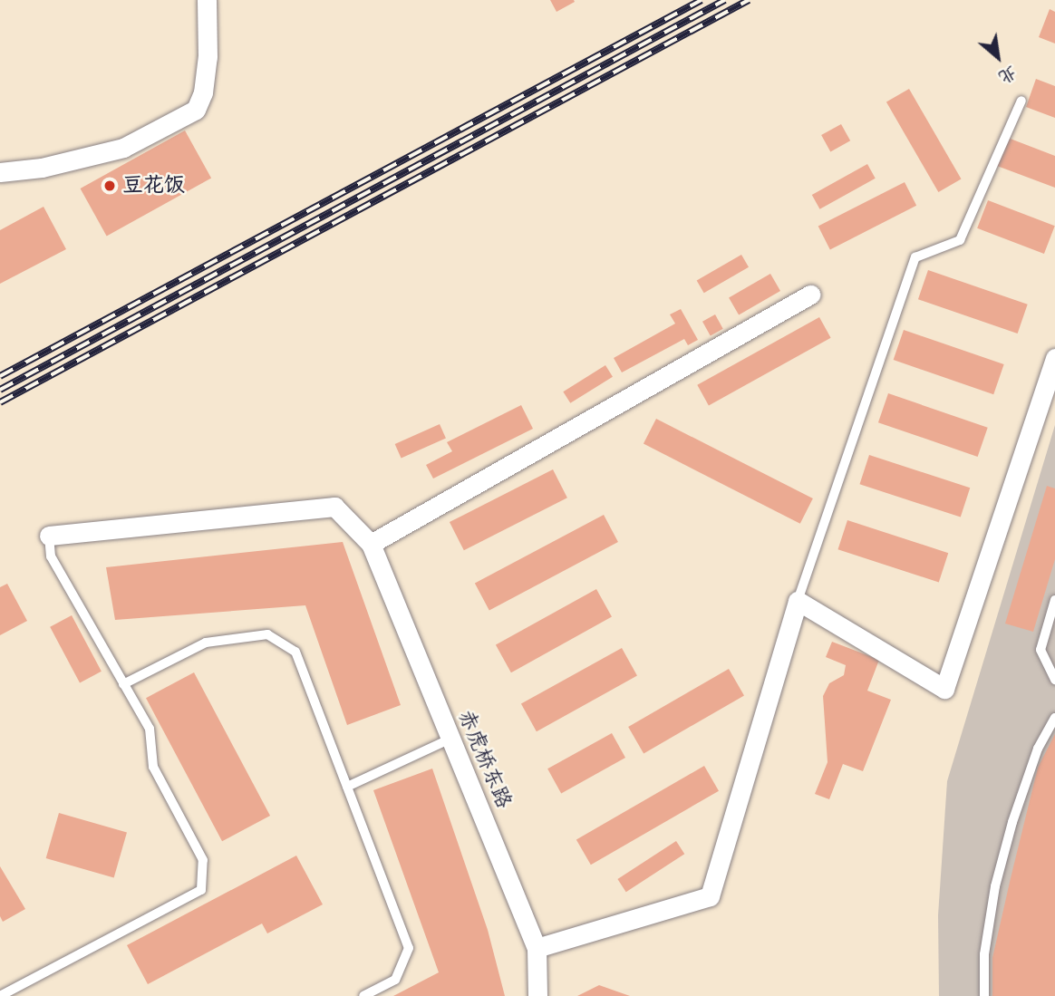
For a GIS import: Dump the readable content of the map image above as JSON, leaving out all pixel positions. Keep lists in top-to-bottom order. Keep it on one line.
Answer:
{"streets":{"street":["赤虎桥东路"]},"places":["豆花饭"],"north":"bottom right"}
